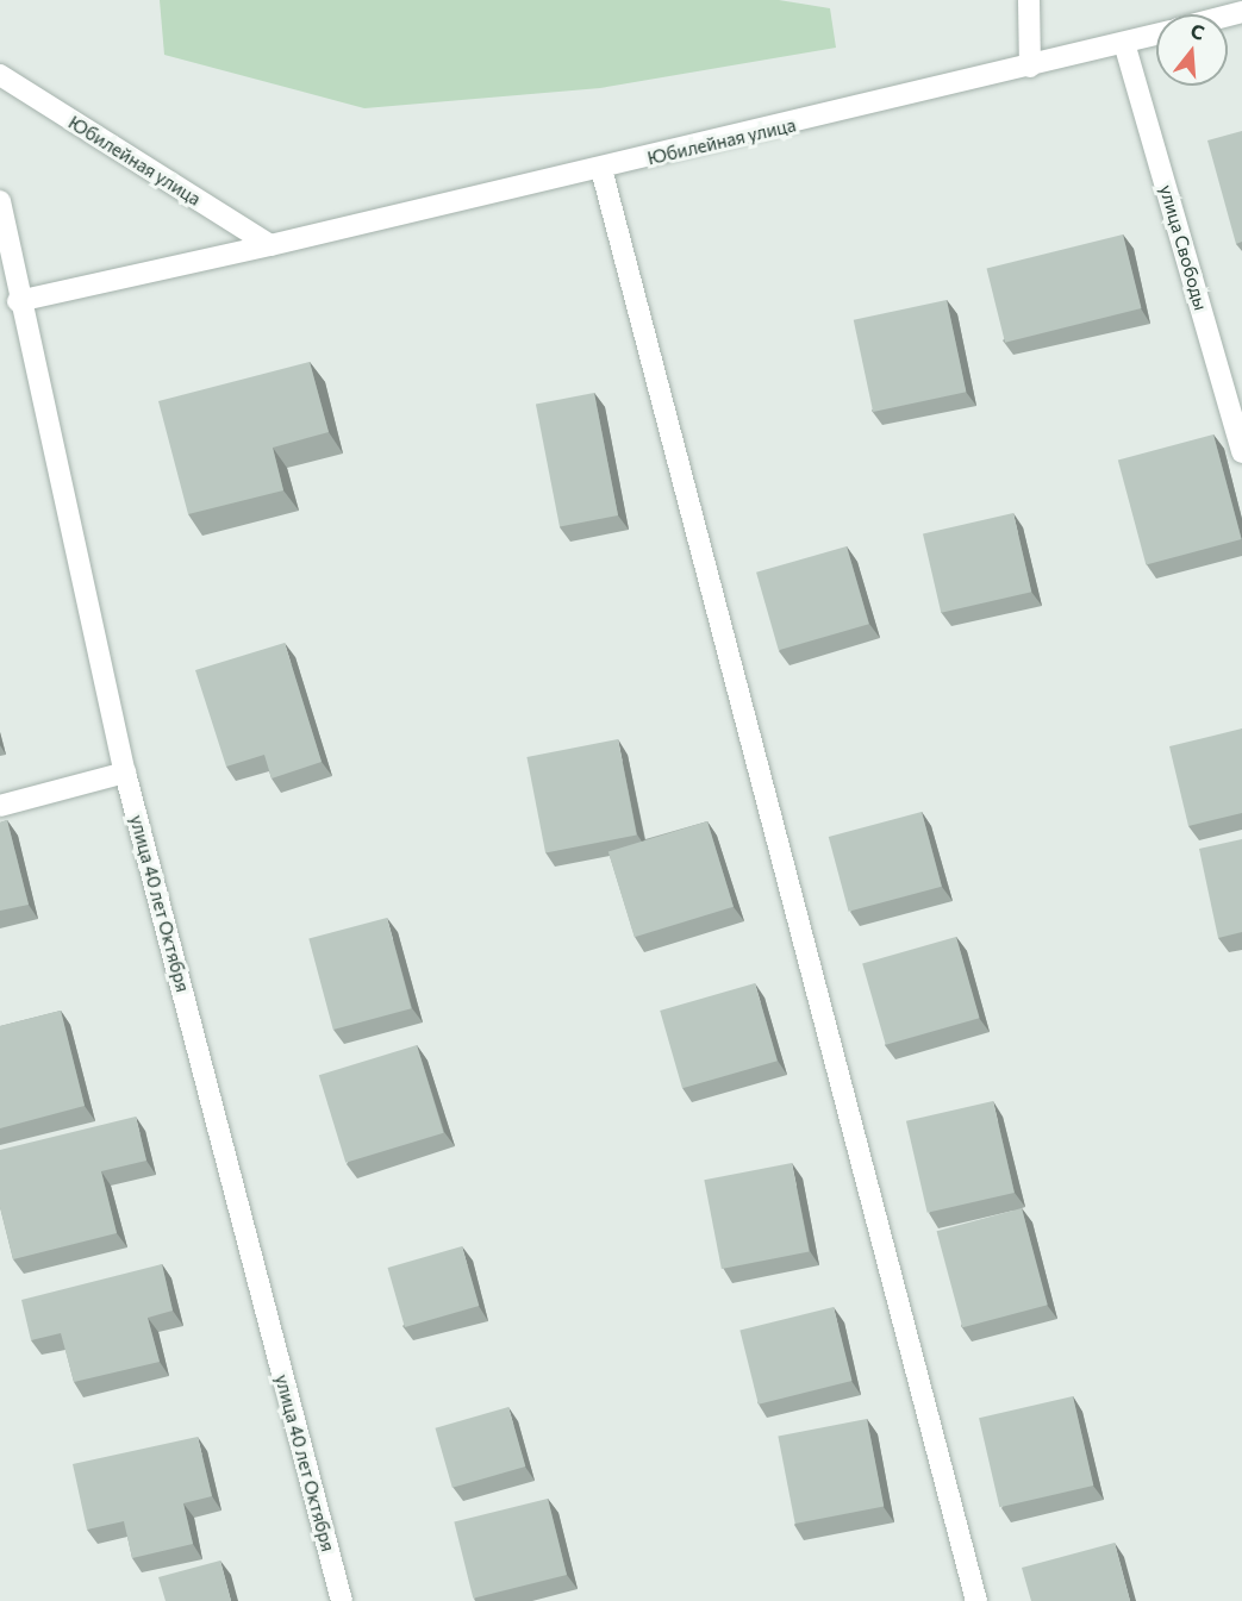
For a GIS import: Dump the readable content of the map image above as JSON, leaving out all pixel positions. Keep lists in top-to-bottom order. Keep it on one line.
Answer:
{"streets":{"street":["Юбилейная улица","улица Свободы","улица 40 лет Октября"]},"crossings":[["Юбилейная улица","улица Свободы"],["Юбилейная улица","улица 40 лет Октября"]],"north":"top"}
